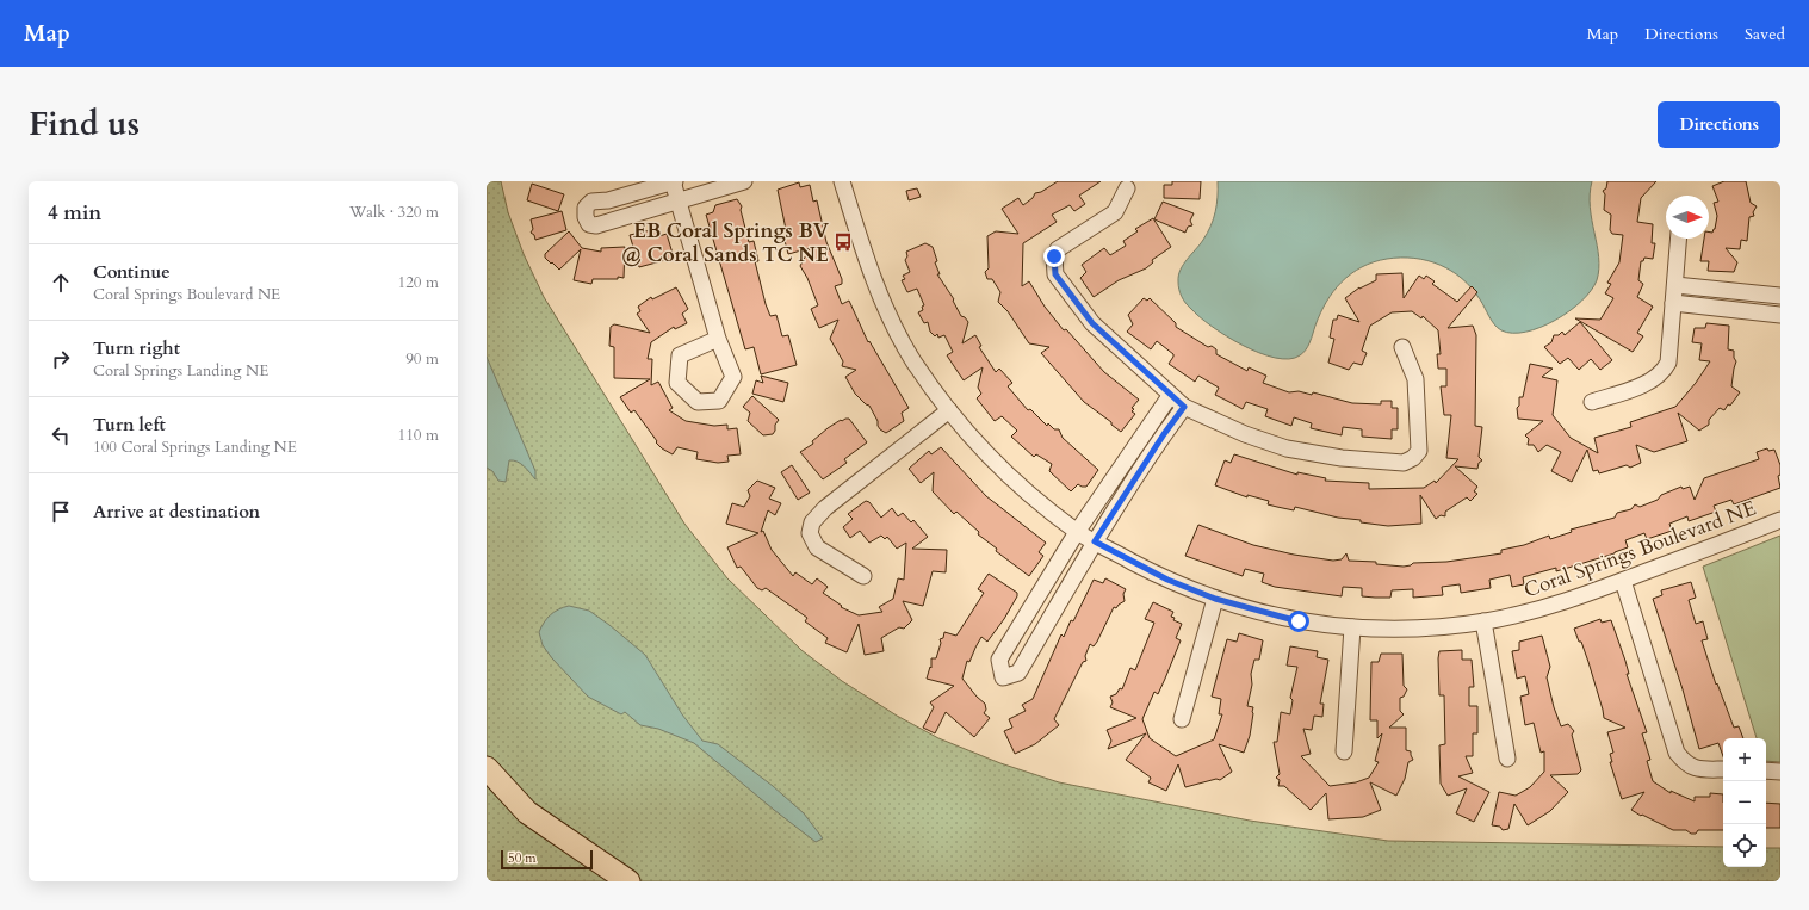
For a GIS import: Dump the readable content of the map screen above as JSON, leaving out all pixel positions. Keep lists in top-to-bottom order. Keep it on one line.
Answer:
{"streets":{"street":["Coral Springs Boulevard NE"]},"places":{"bus stop":["EB Coral Springs BV @ Coral Sands TC NE"]},"scale_bar":"50 m","north":"right","page":{"header":"Map","nav":["Map","Directions","Saved"],"title":"Find us","buttons":"Directions","heading":["4 min","Walk · 320 m"],"list":[["Continue","Coral Springs Boulevard NE","120 m"],["Turn right","Coral Springs Landing NE","90 m"],["Turn left","100 Coral Springs Landing NE","110 m"],"Arrive at destination"],"map_buttons":["+","−"],"scale":"50 m"}}
